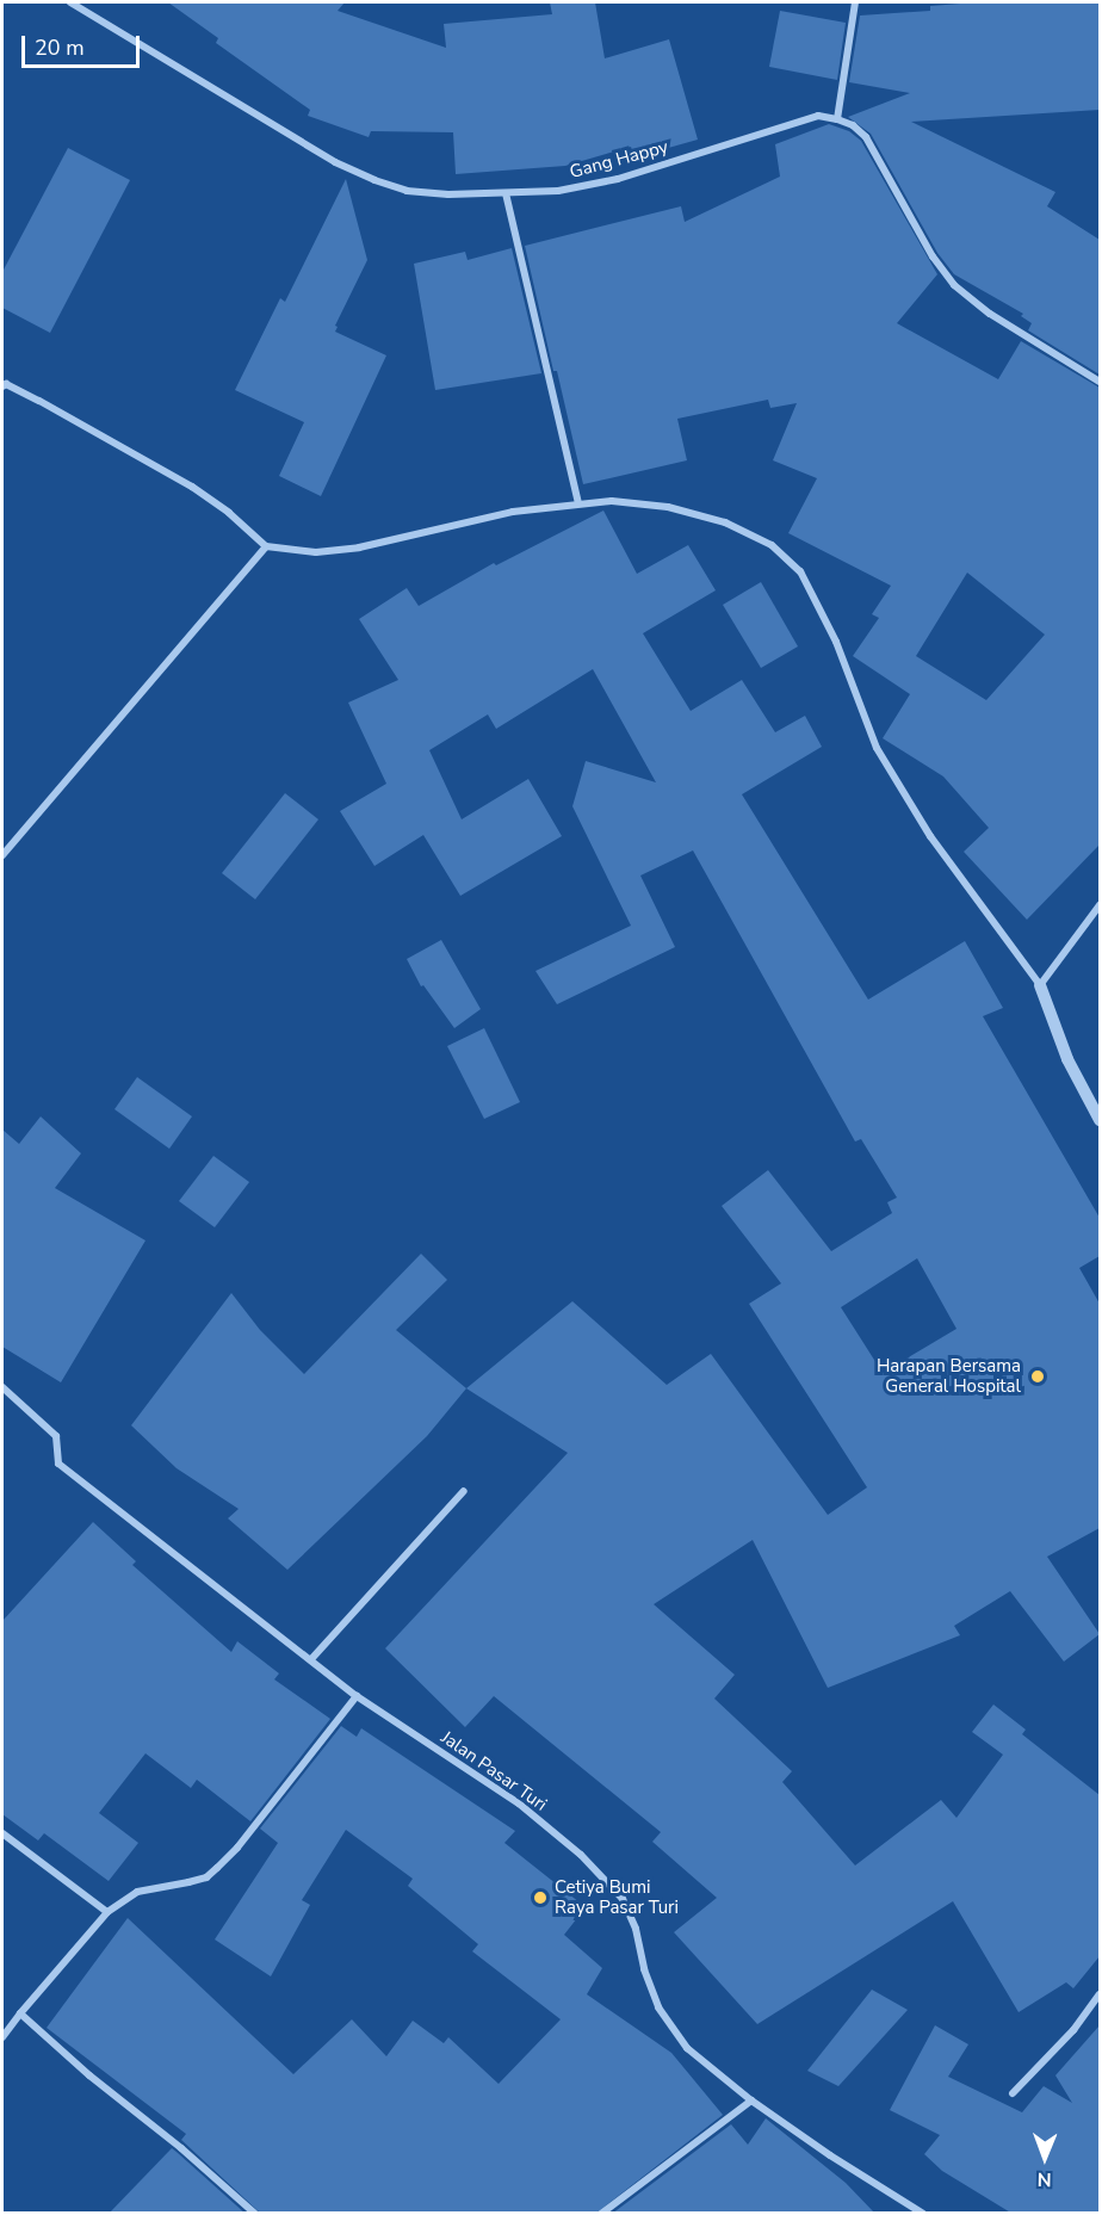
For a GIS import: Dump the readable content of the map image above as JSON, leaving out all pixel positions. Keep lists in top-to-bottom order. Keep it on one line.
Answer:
{"streets":{"street":["Gang Happy","Jalan Pasar Turi"]},"places":["Harapan Bersama General Hospital","Cetiya Bumi Raya Pasar Turi"],"scale_bar":"20 m","north":"bottom"}
